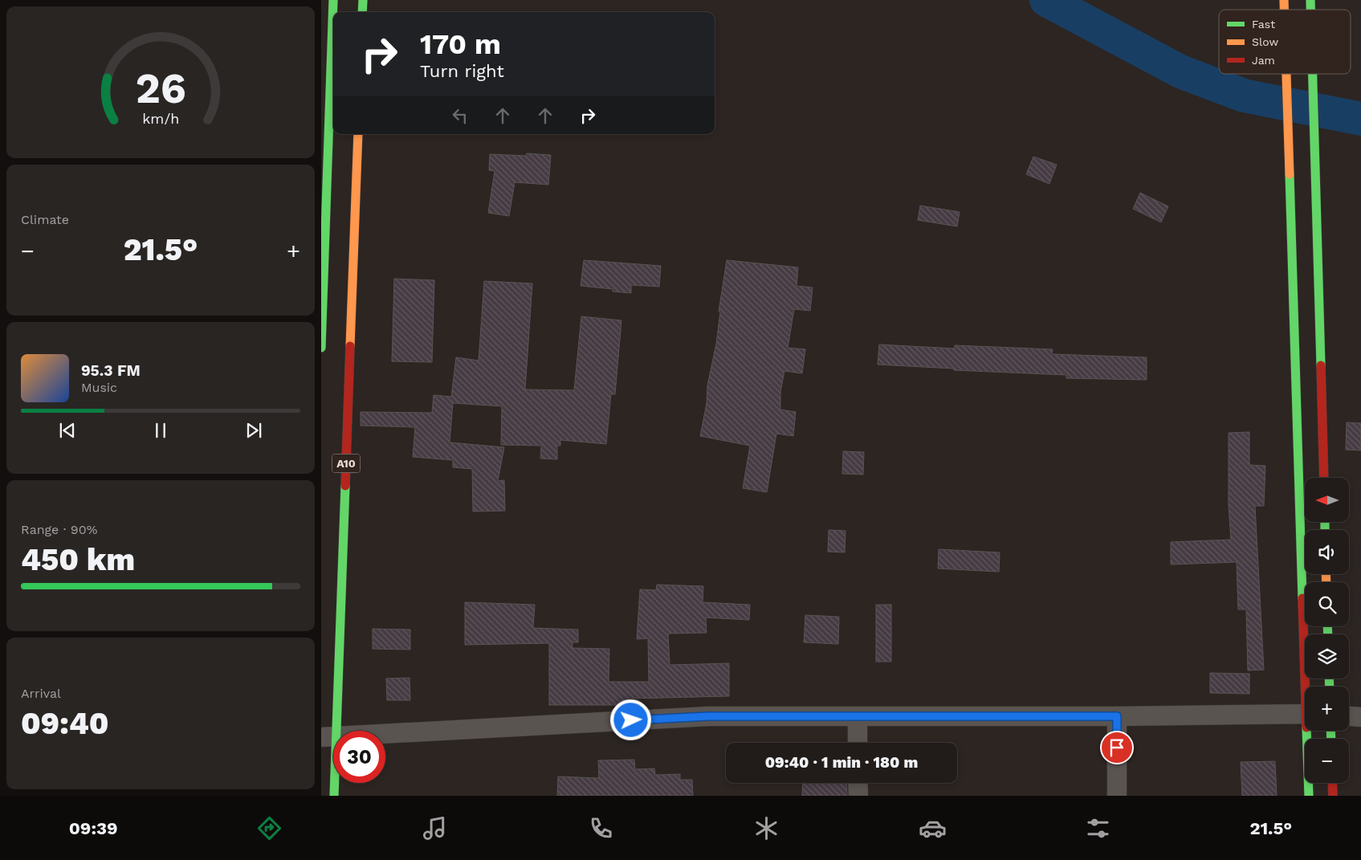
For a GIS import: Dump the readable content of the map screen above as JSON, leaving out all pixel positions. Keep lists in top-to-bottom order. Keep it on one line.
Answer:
{"streets":{"main road":["A10"]},"legend":["Fast","Slow","Jam"],"north":"left","page":{"turn":["170 m","Turn right"],"tile":["Climate",["Range · 90%","450 km"],["Arrival","09:40"]],"heat":["−","21.5°","+"],"song":["95.3 FM","Music"],"map_buttons":["+","−"],"limit":"30","trip":"09:40 · 1 min · 180 m","tabs":["09:39","21.5°"],"gauge":["26","km/h"]}}
